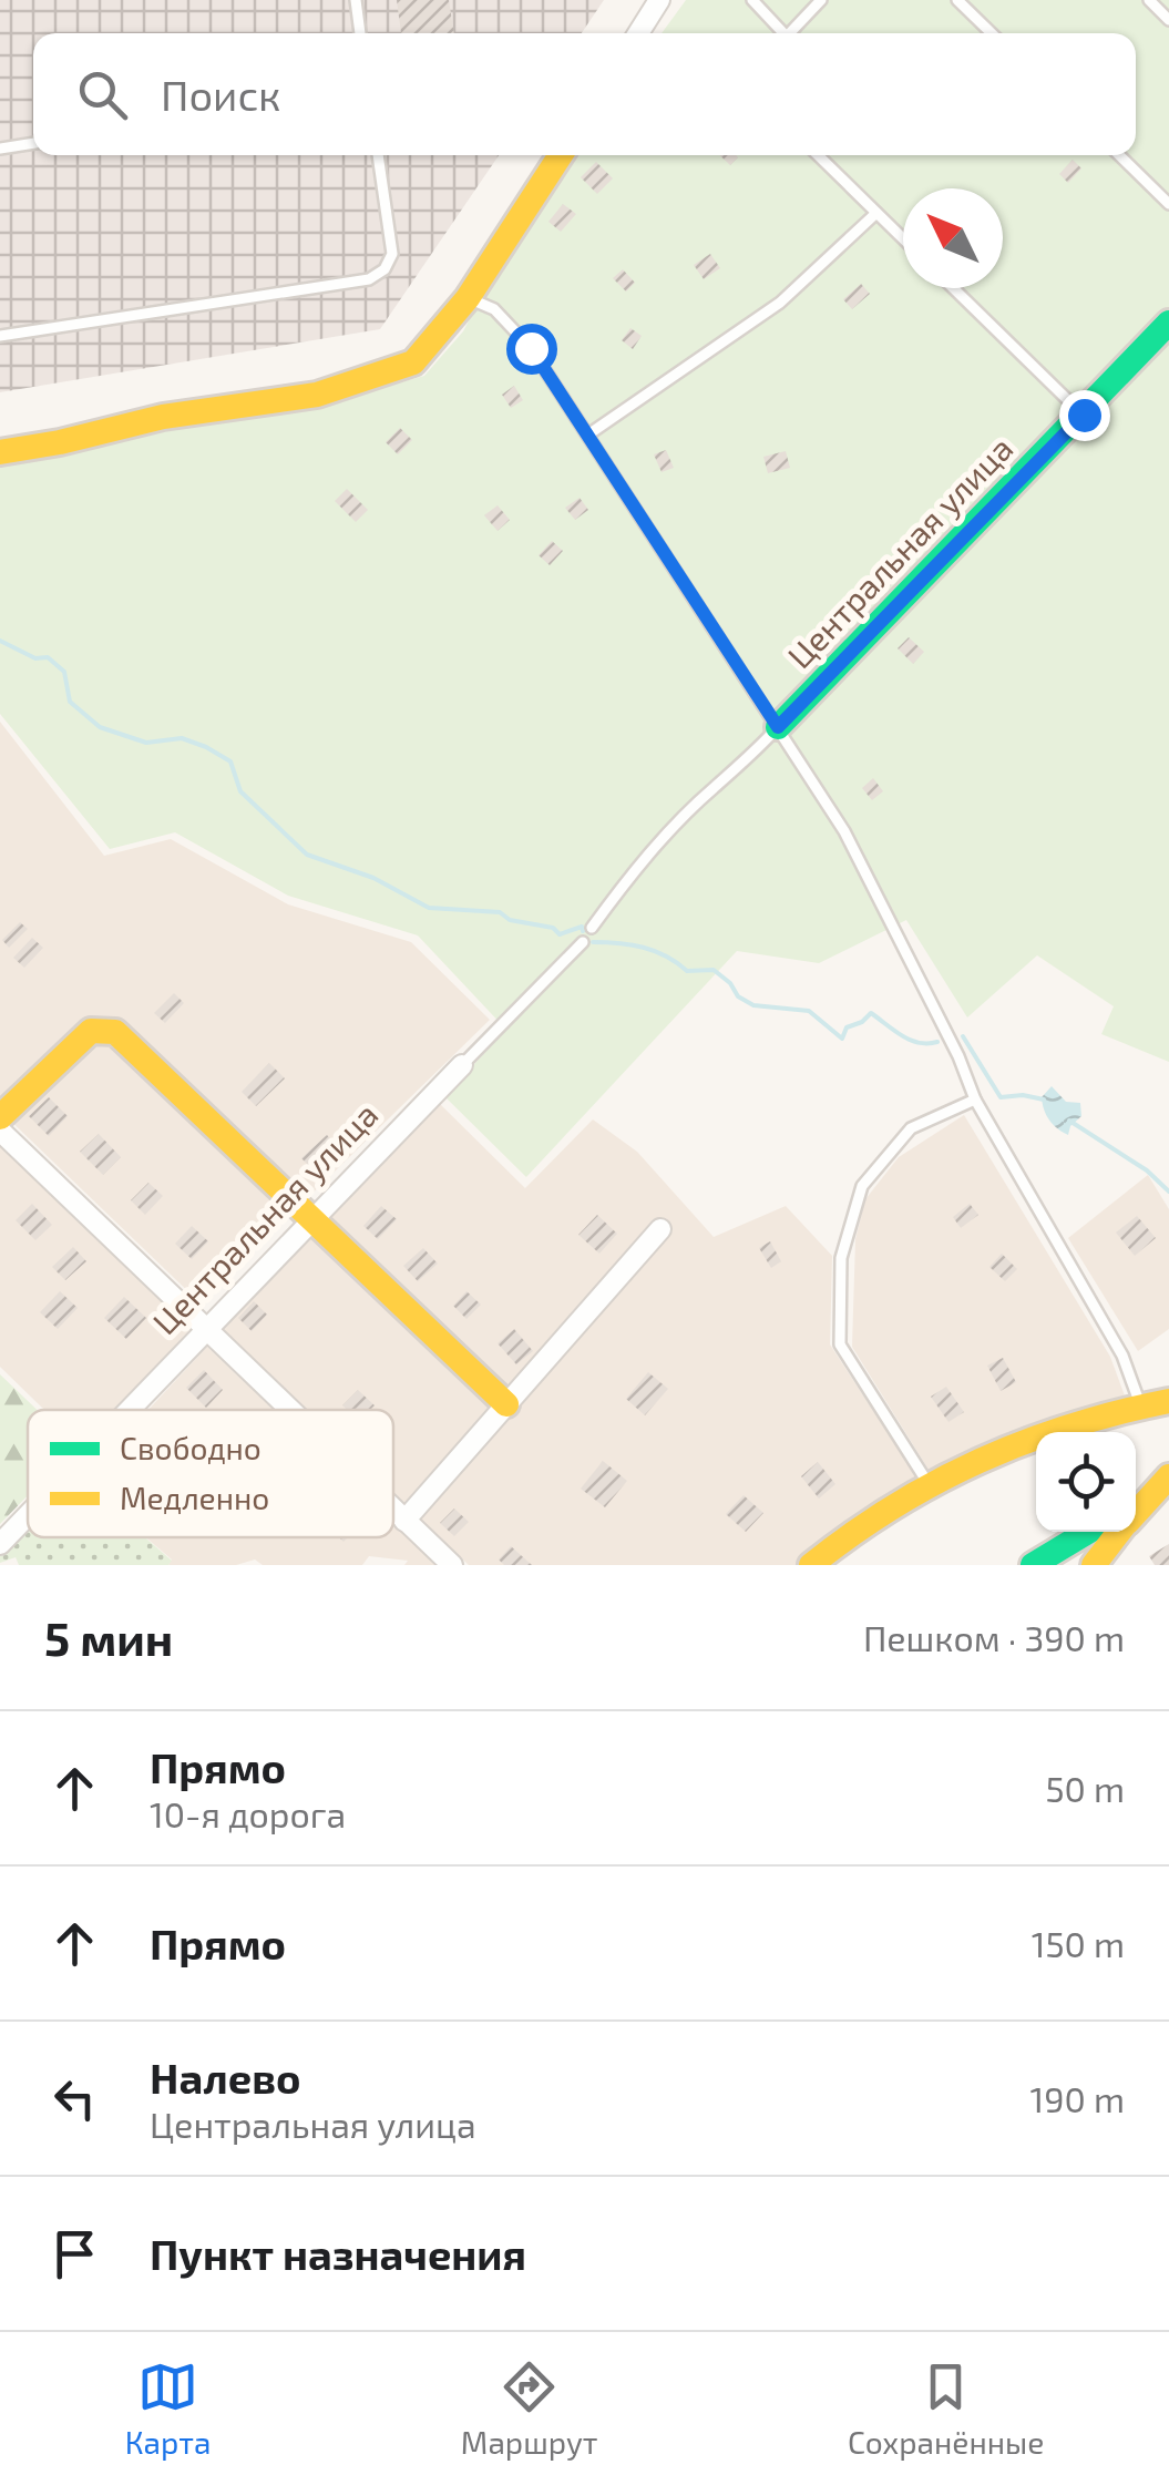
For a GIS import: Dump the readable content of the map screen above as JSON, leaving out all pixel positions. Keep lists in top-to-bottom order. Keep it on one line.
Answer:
{"streets":{"street":["Центральная улица"]},"legend":["Свободно","Медленно"],"north":"top left","page":{"search":"Поиск","heading":["5 мин","Пешком · 390 m"],"list":[["Прямо","10-я дорога","50 m"],["Прямо","150 m"],["Налево","Центральная улица","190 m"],"Пункт назначения"],"nav":["Карта","Маршрут","Сохранённые"]}}
